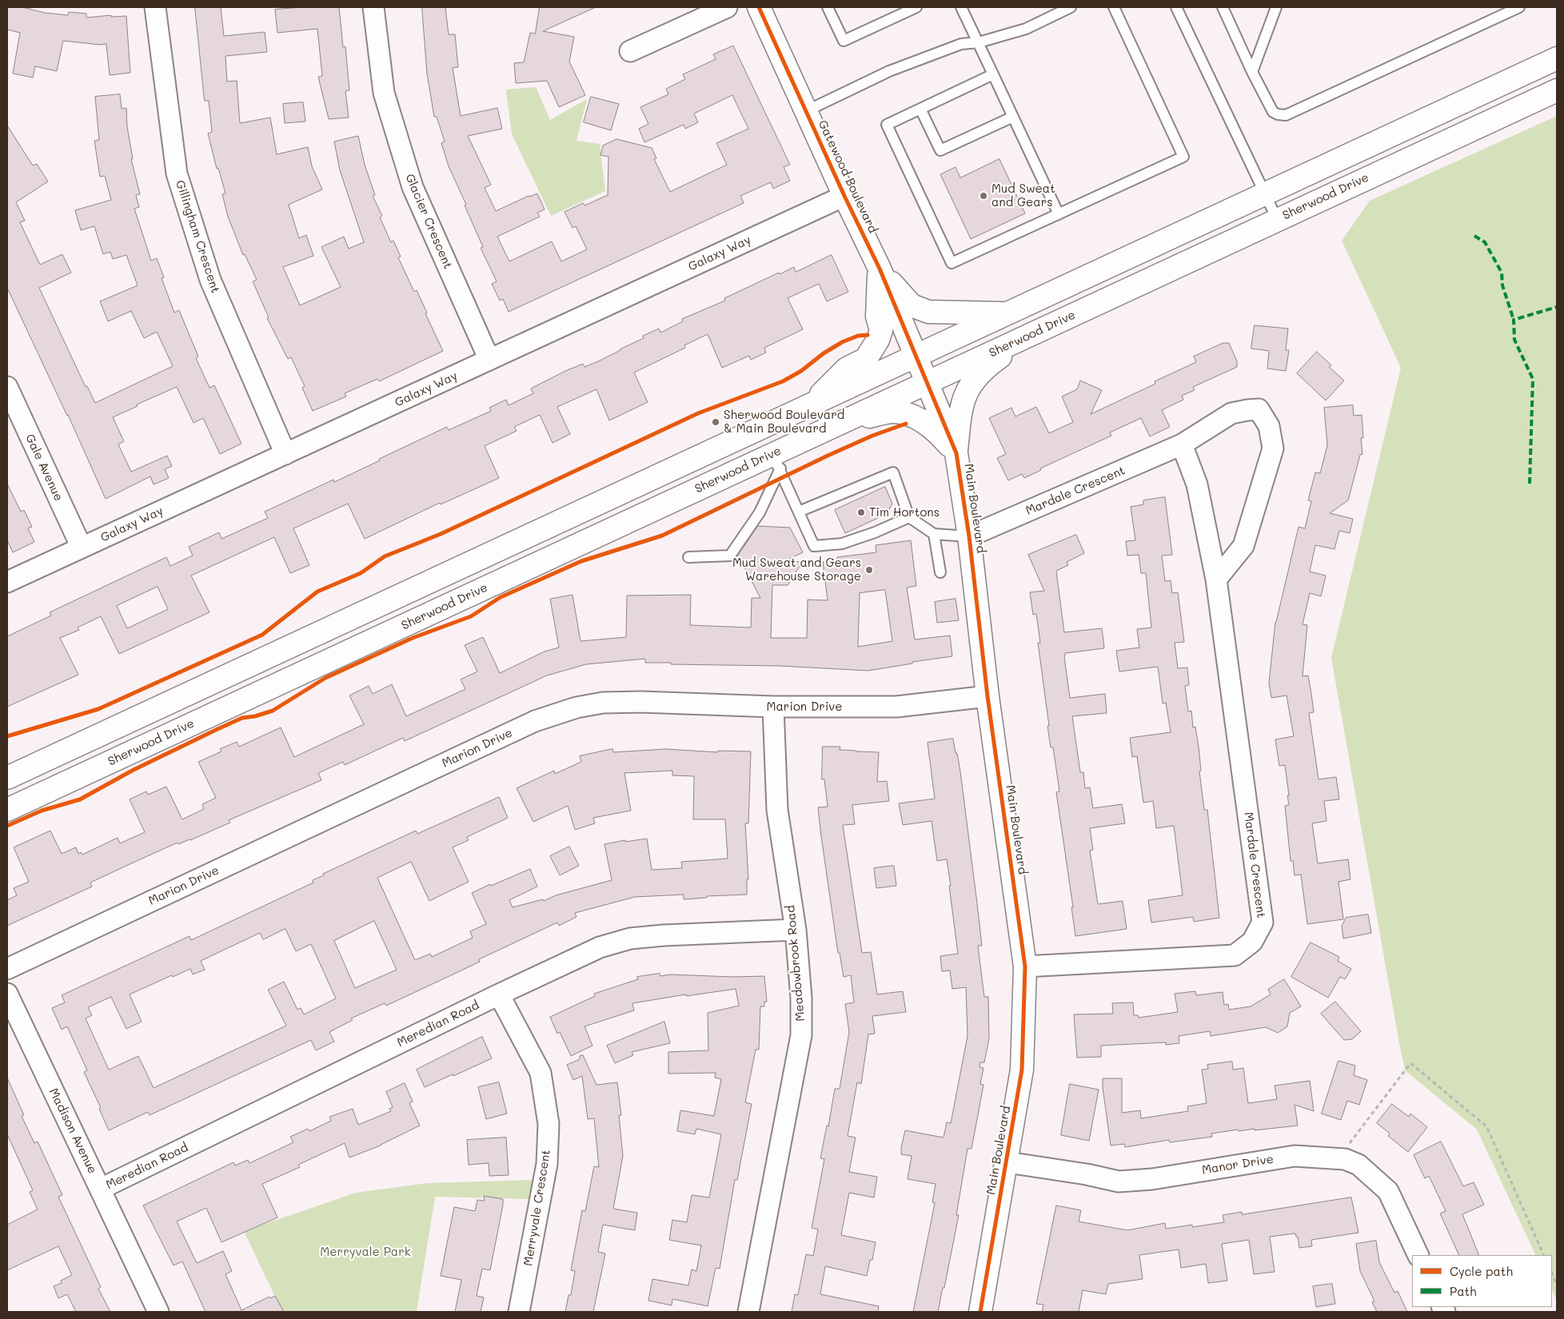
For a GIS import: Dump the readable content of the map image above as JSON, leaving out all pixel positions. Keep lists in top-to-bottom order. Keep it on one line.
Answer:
{"streets":{"main road":["Gatewood Boulevard","Sherwood Drive","Main Boulevard"],"street":["Glacier Crescent","Gillingham Crescent","Galaxy Way","Gale Avenue","Mardale Crescent","Marion Drive","Meadowbrook Road","Meredian Road","Madison Avenue","Manor Drive","Merryvale Crescent"]},"crossings":[["Gatewood Boulevard","Galaxy Way"],["Gatewood Boulevard","Main Boulevard"],["Sherwood Drive","Main Boulevard"],["Glacier Crescent","Galaxy Way"],["Gillingham Crescent","Galaxy Way"],["Galaxy Way","Gale Avenue"],["Mardale Crescent","Main Boulevard"],["Main Boulevard","Marion Drive"],["Main Boulevard","Manor Drive"],["Marion Drive","Meadowbrook Road"],["Meadowbrook Road","Meredian Road"],["Meredian Road","Madison Avenue"],["Meredian Road","Merryvale Crescent"]],"parks":["Merryvale Park"],"places":["Mud Sweat and Gears","Sherwood Boulevard & Main Boulevard","Tim Hortons","Mud Sweat and Gears Warehouse Storage"],"legend":["Cycle path","Path"]}
